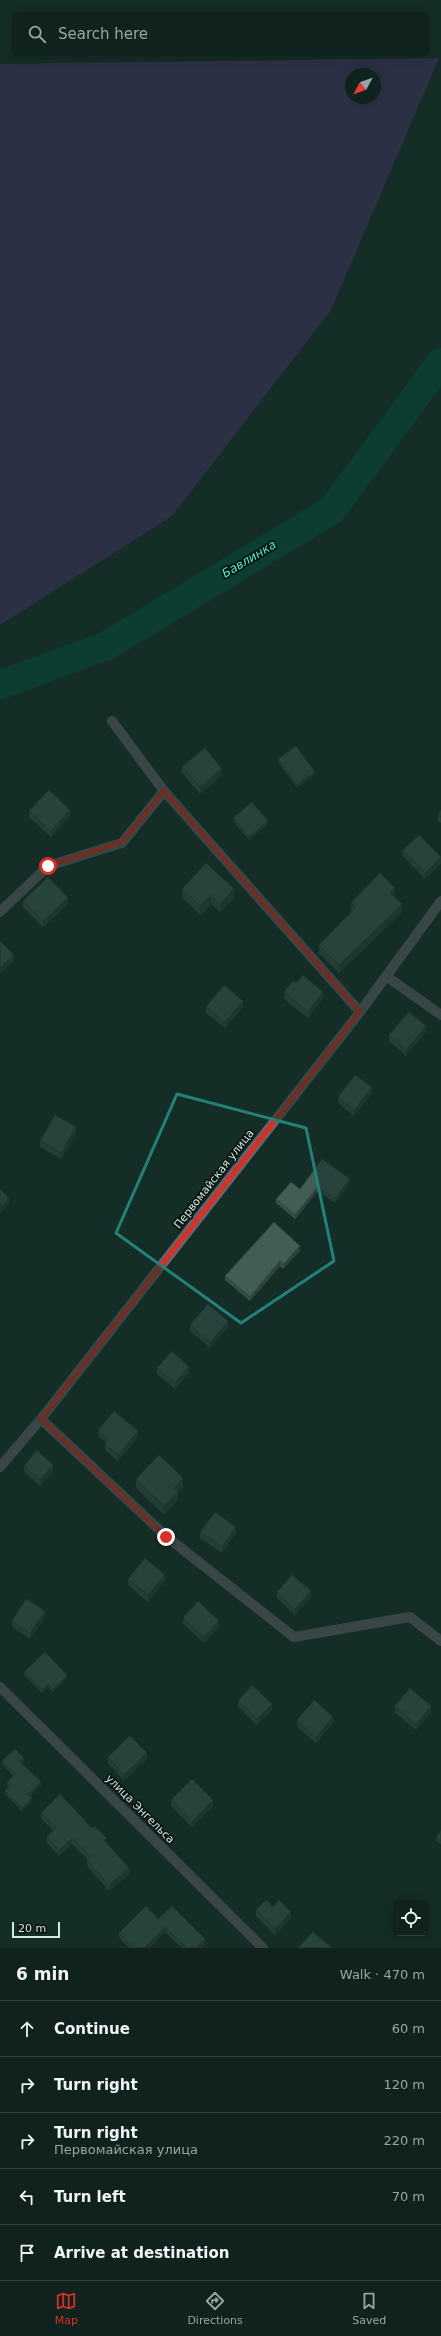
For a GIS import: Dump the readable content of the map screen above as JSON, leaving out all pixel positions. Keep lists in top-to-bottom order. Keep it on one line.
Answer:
{"streets":{"street":["Первомайская улица","улица Энгельса"]},"water":["Бавлинка"],"scale_bar":"20 m","north":"bottom left","page":{"search":"Search here","scale":"20 m","heading":["6 min","Walk · 470 m"],"list":[["Continue","60 m"],["Turn right","120 m"],["Turn right","Первомайская улица","220 m"],["Turn left","70 m"],"Arrive at destination"],"nav":["Map","Directions","Saved"]}}
